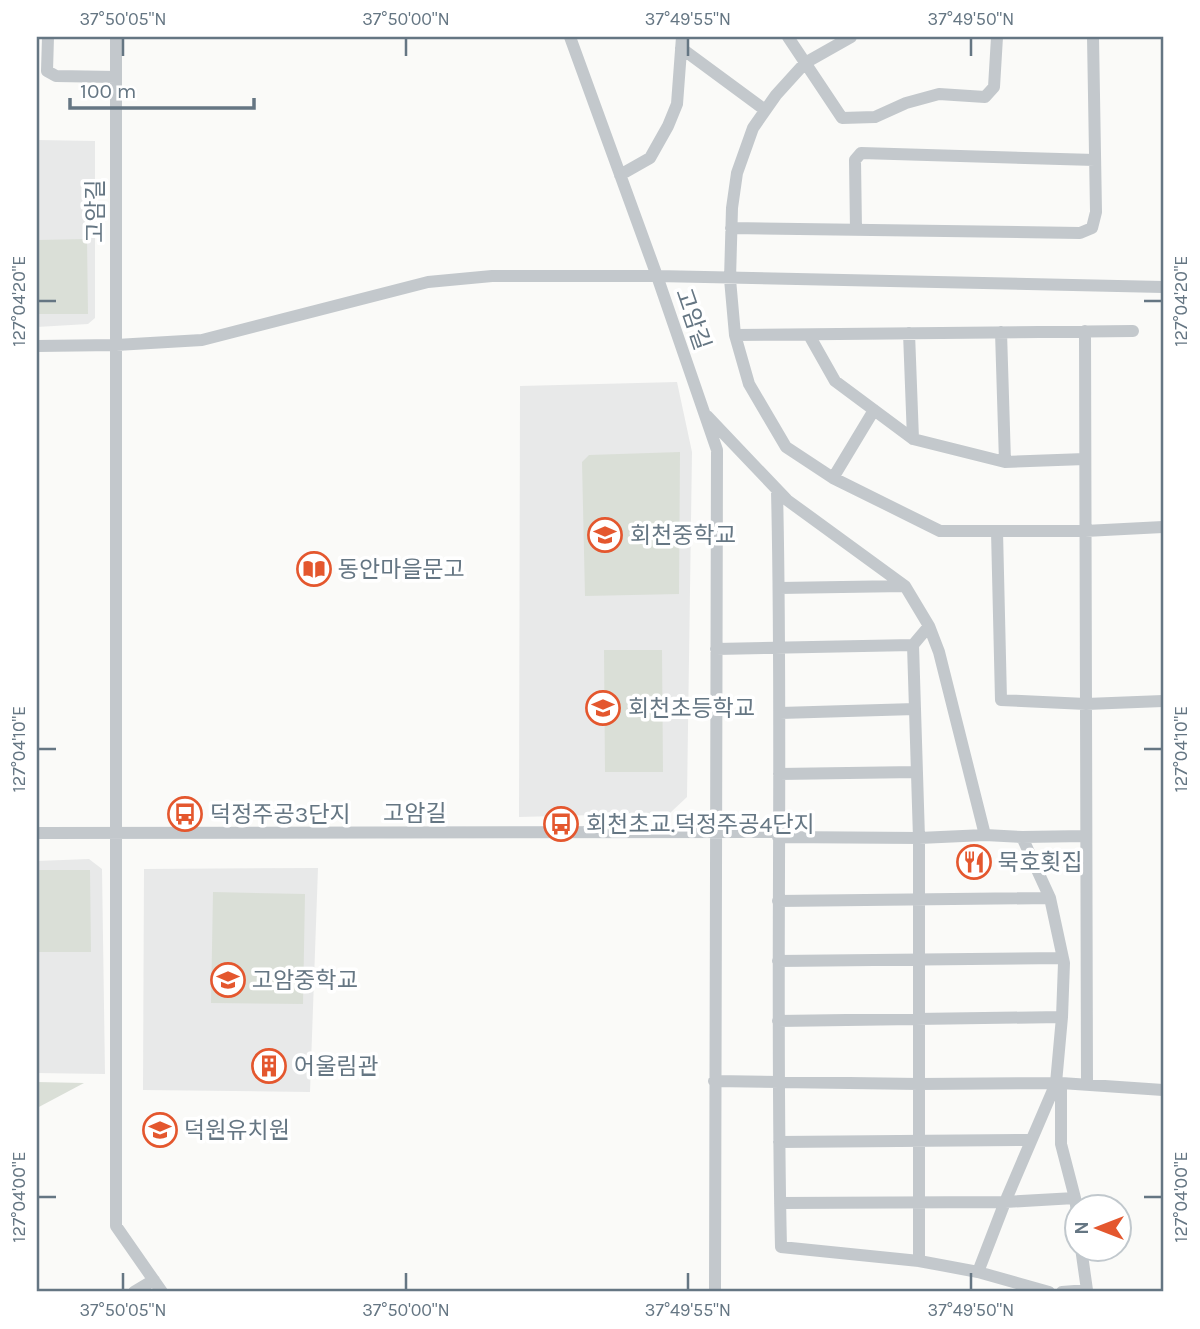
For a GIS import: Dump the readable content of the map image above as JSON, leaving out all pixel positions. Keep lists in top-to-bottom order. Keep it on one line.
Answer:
{"streets":{"street":["고암길"]},"places":{"school or university":["회천중학교","회천초등학교","고암중학교","덕원유치원"],"library":["동안마을문고"],"bus stop":["덕정주공3단지","회천초교.덕정주공4단지"],"restaurant":["묵호횟집"],"building":["어울림관"]},"scale_bar":"100 m","north":"left","coordinates":["37°50'05\"N","37°50'00\"N","37°49'55\"N","37°49'50\"N","127°04'20\"E","127°04'10\"E","127°04'00\"E"]}
